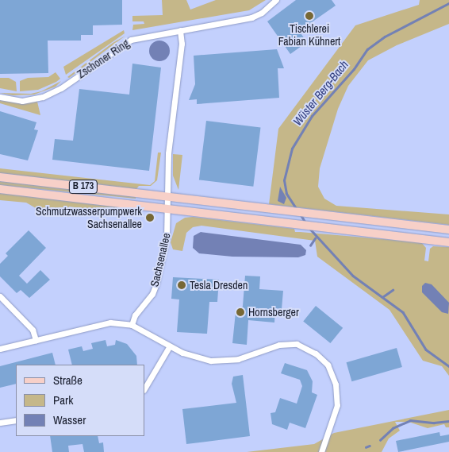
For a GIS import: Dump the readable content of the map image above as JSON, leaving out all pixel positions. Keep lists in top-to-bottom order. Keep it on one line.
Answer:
{"streets":{"main road":["B 173"],"street":["Zschoner Ring","Sachsenallee"]},"crossings":[["Zschoner Ring","Sachsenallee"],["B 173","Sachsenallee"]],"water":["Wüster Berg-Bach"],"places":["Tischlerei Fabian Kühnert","Schmutzwasserpumpwerk Sachsenallee","Tesla Dresden","Hornsberger"],"legend":["Straße","Park","Wasser"]}
